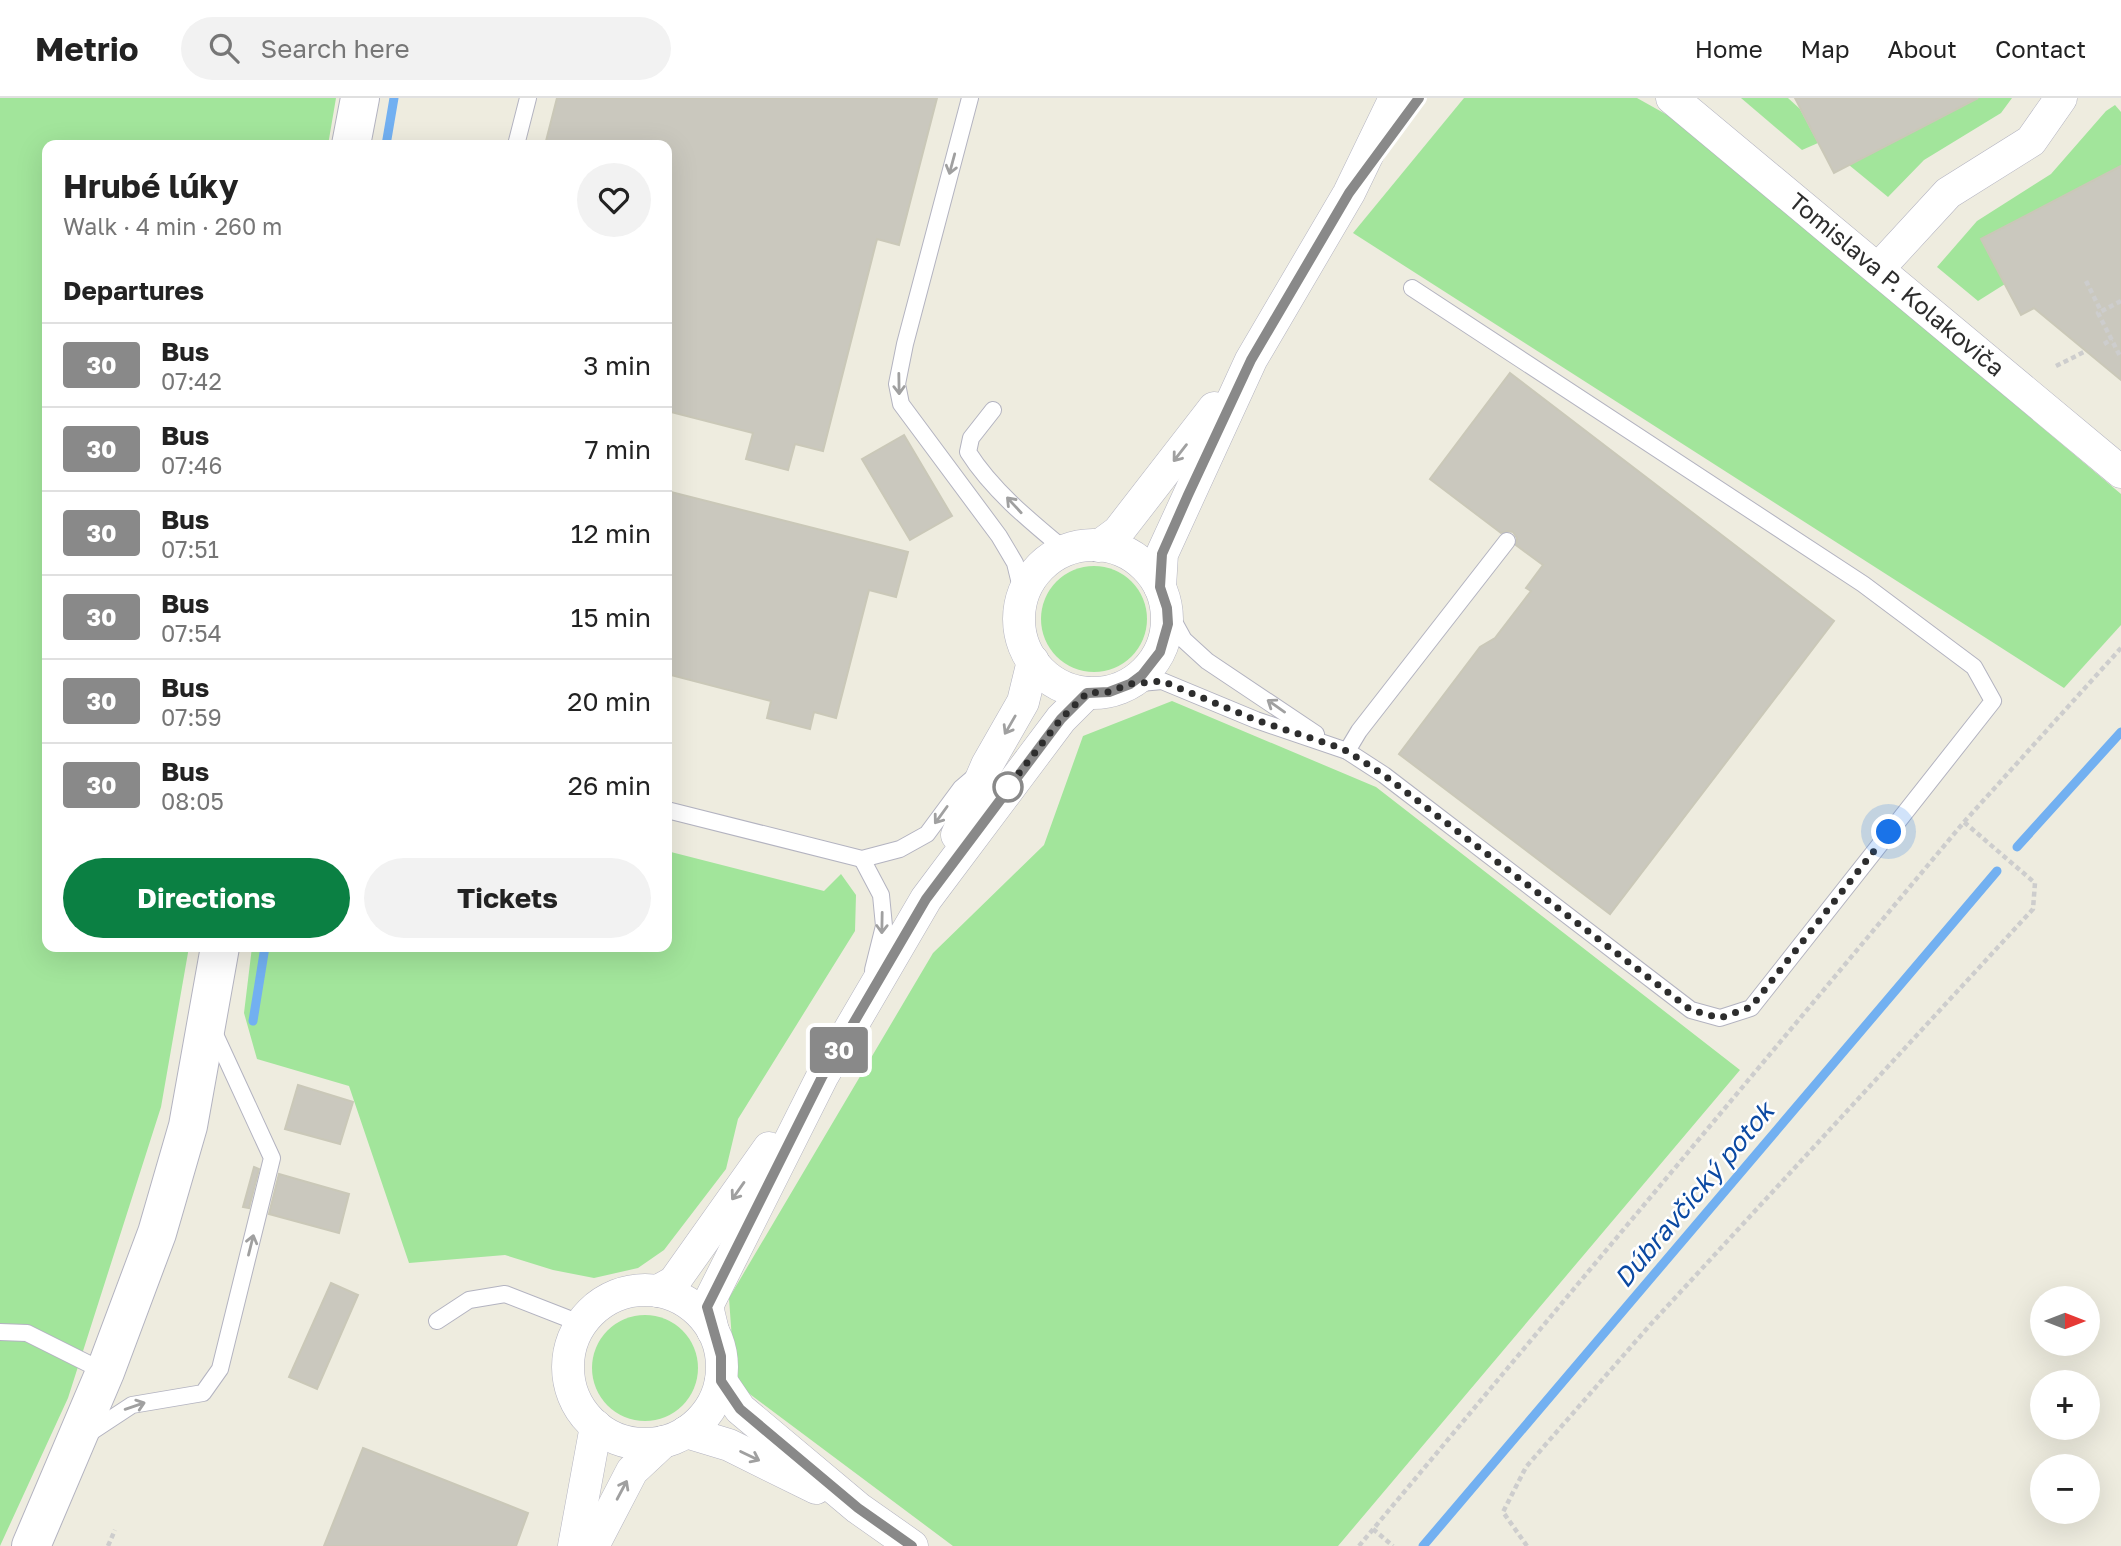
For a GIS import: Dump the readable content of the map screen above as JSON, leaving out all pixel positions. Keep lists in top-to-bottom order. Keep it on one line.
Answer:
{"streets":{"street":["Tomislava P. Kolakoviča"]},"water":["Dúbravčický potok"],"lines":["bus line 30"],"north":"right","page":{"header":"Metrio","search":"Search here","nav":["Home","Map","About","Contact"],"on_map":"30","heading":[["Hrubé lúky","Walk · 4 min · 260 m"],"Departures"],"list":[{"mark":"30","name":"Bus","note":"07:42","value":"3 min"},{"mark":"30","name":"Bus","note":"07:46","value":"7 min"},{"mark":"30","name":"Bus","note":"07:51","value":"12 min"},{"mark":"30","name":"Bus","note":"07:54","value":"15 min"},{"mark":"30","name":"Bus","note":"07:59","value":"20 min"},{"mark":"30","name":"Bus","note":"08:05","value":"26 min"}],"buttons":["Directions","Tickets"],"map_buttons":["+","−"]}}
